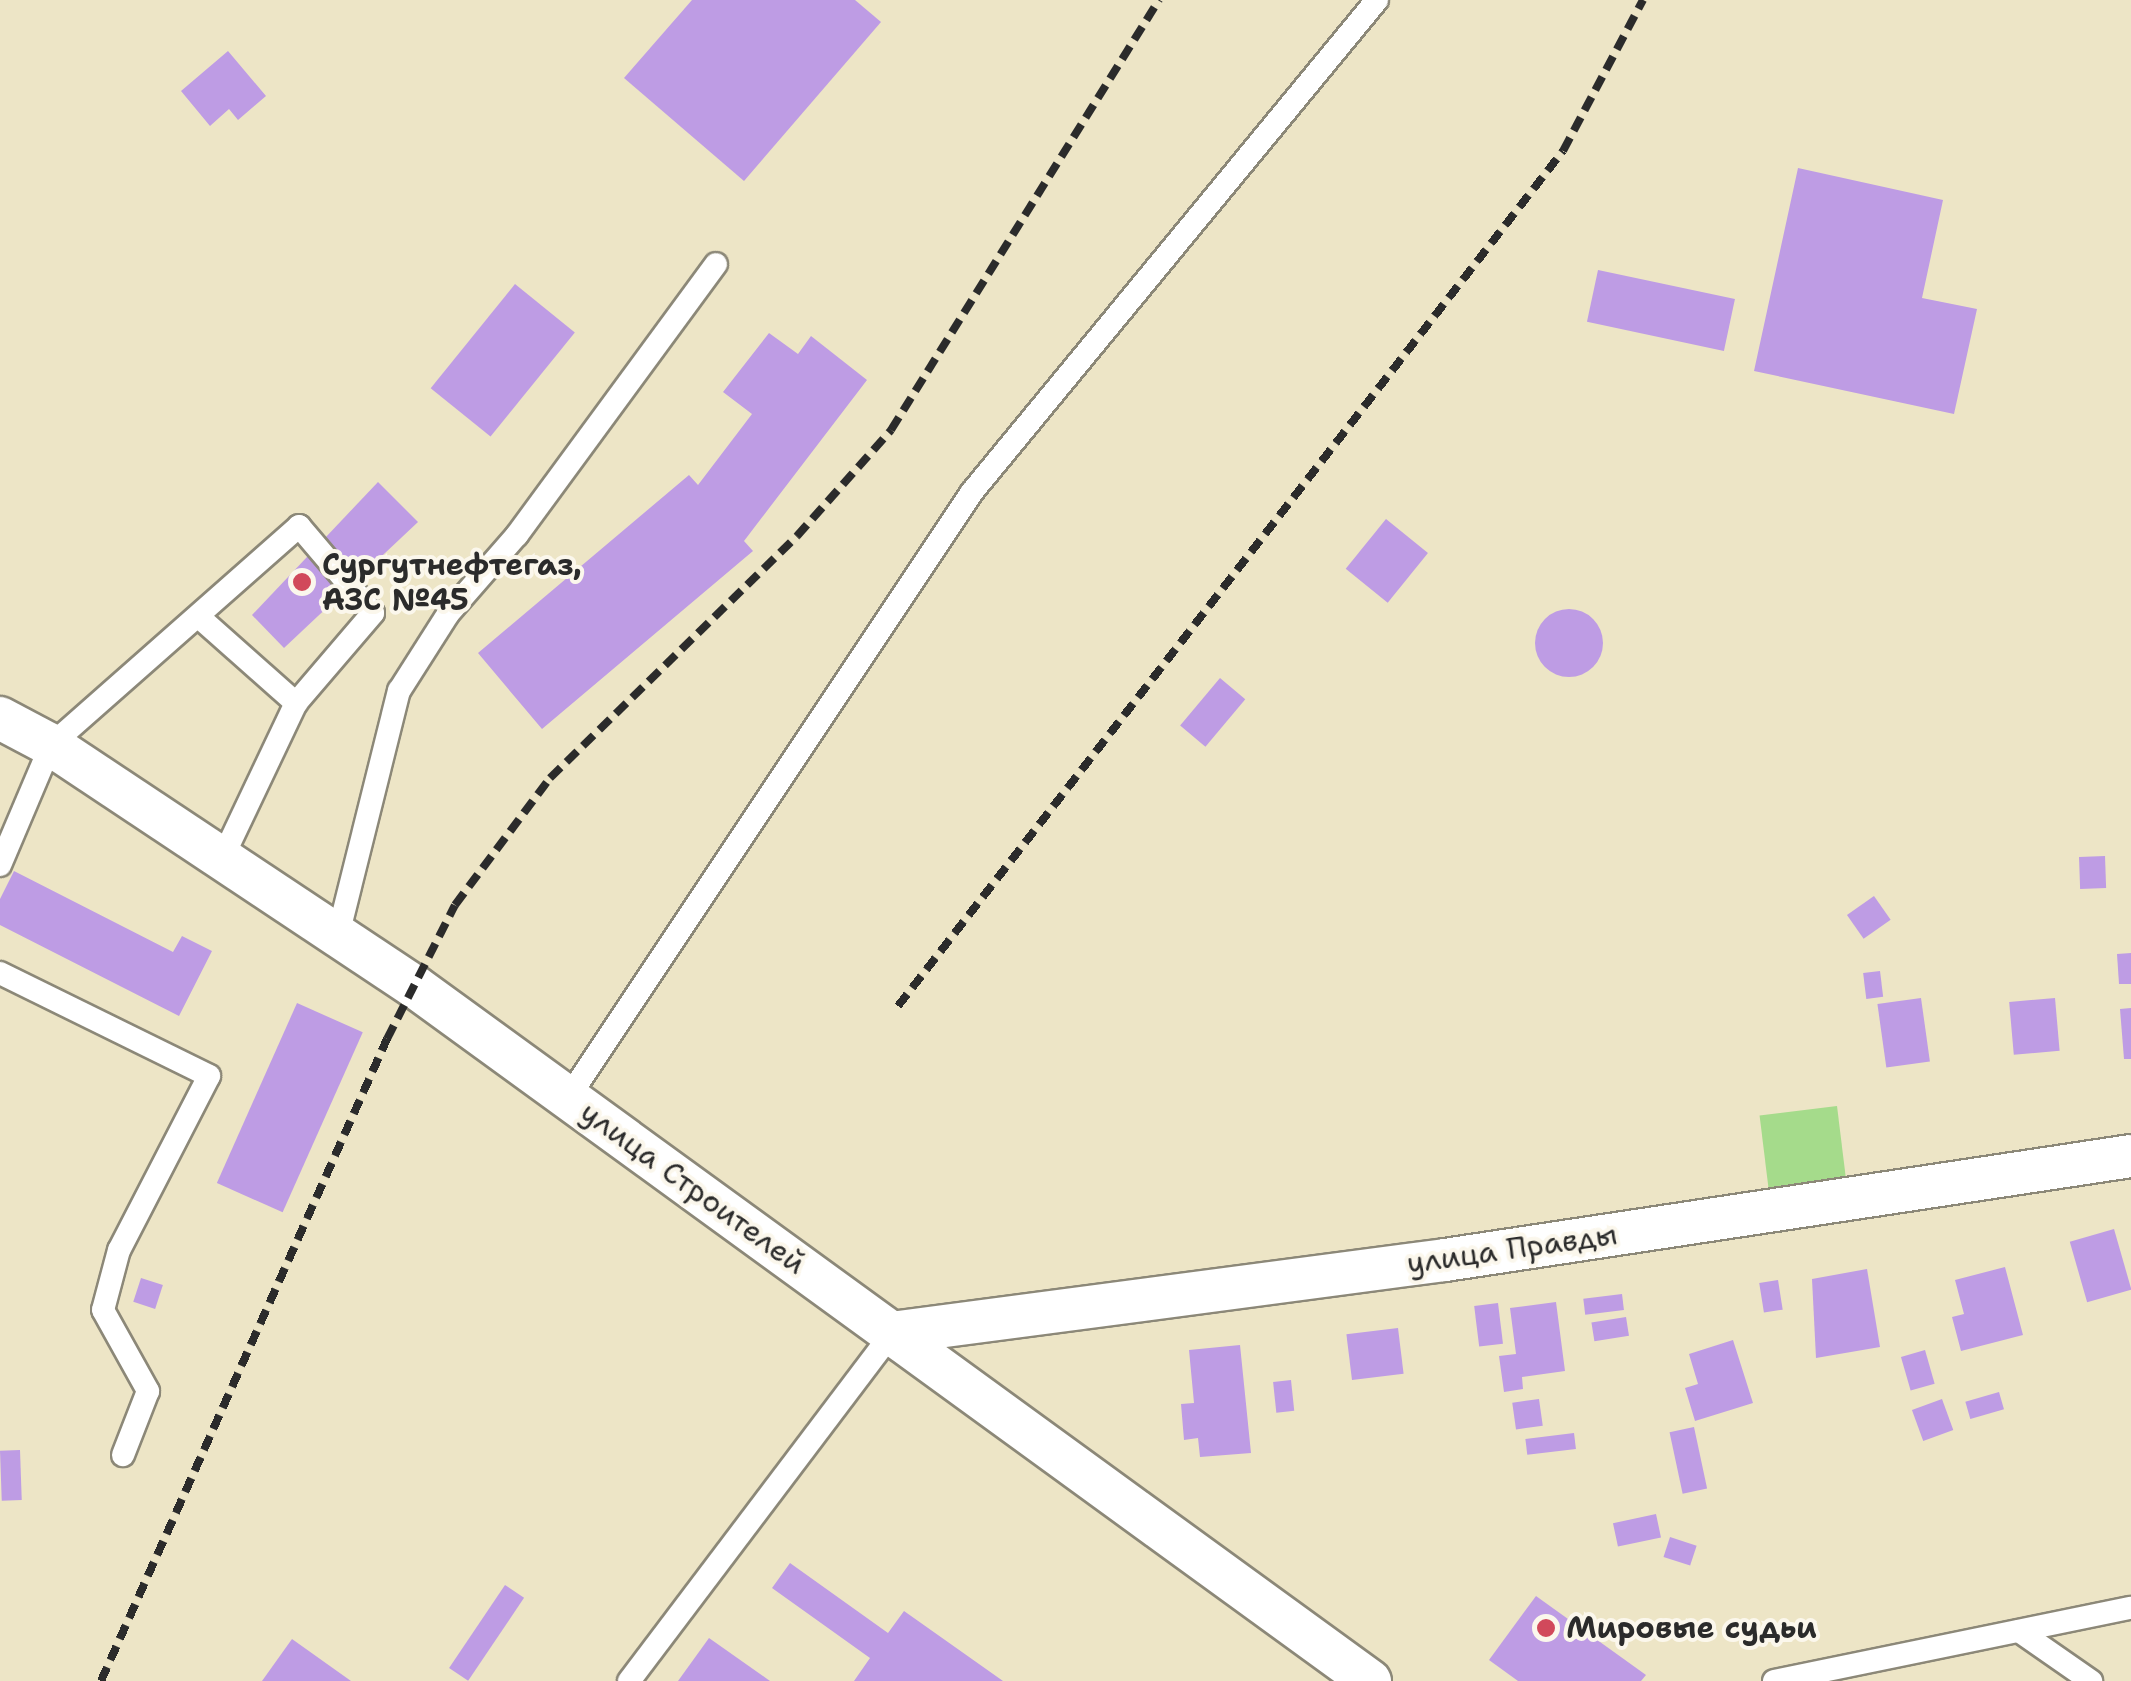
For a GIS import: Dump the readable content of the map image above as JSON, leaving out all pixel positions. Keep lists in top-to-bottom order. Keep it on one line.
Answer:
{"streets":{"street":["улица Строителей","улица Правды"]},"crossings":[["улица Строителей","улица Правды"]],"places":["Сургутнефтегаз, АЗС №45","Мировые судьи"]}
